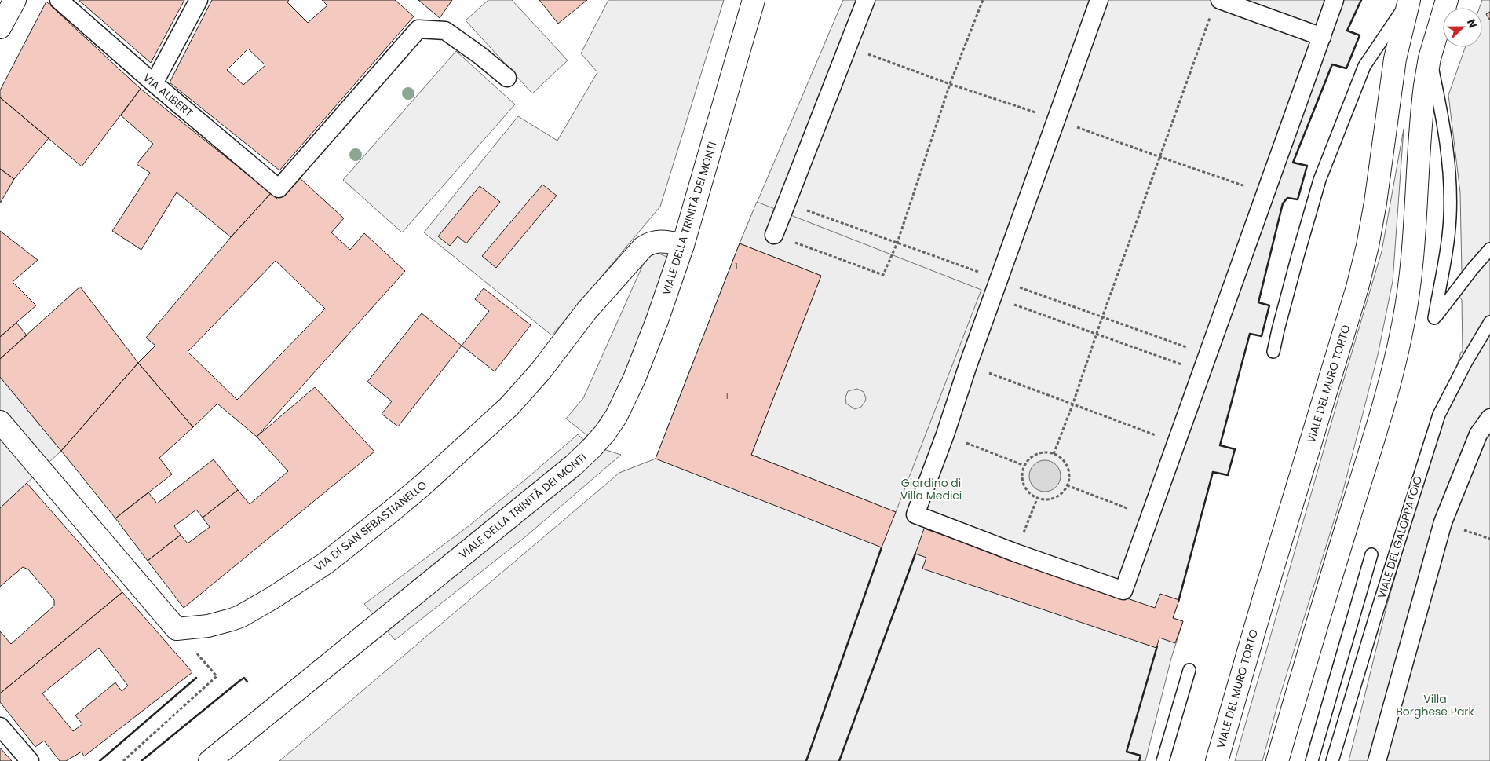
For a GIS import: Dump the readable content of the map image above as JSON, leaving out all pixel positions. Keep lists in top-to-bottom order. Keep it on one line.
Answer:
{"streets":{"street":["VIA ALIBERT","VIALE DELLA TRINITÀ DEI MONTI","VIALE DEL MURO TORTO","VIA DI SAN SEBASTIANELLO"],"lane":["VIALE DEL GALOPPATOIO"]},"crossings":[["VIALE DELLA TRINITÀ DEI MONTI","VIA DI SAN SEBASTIANELLO"]],"parks":["Giardino di Villa Medici","Villa Borghese Park"],"house_numbers":["1","1"],"north":"right"}
